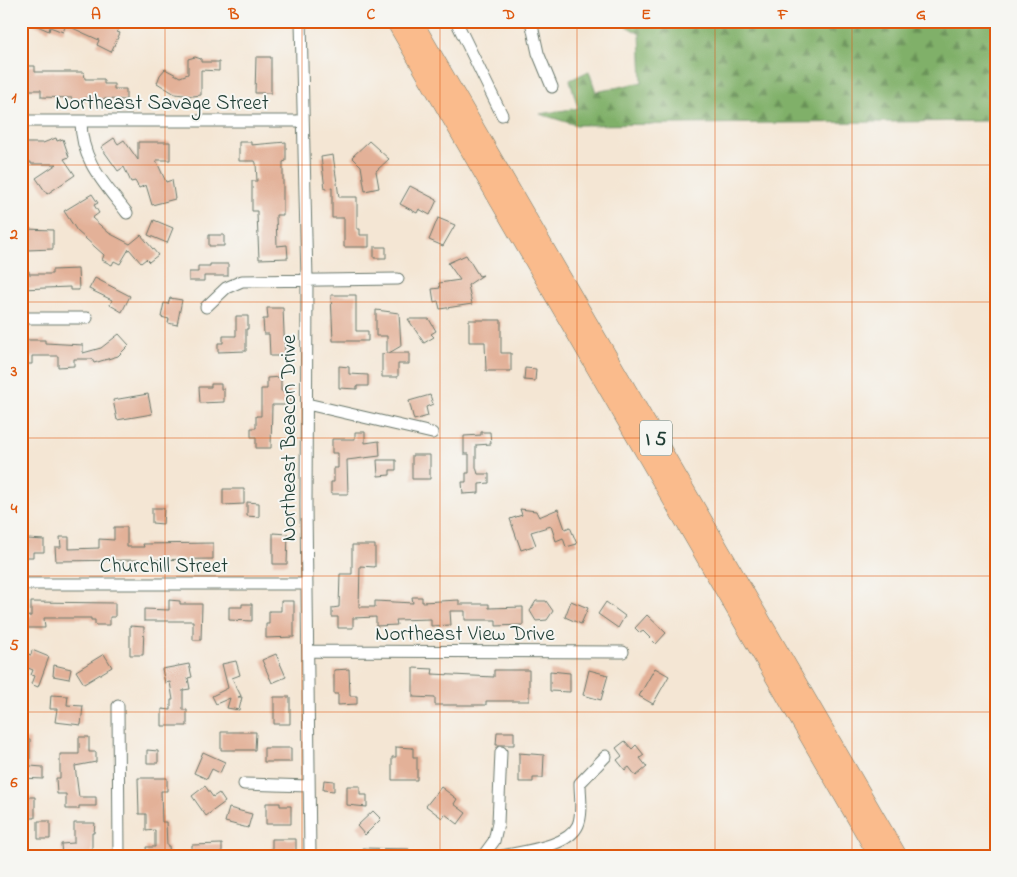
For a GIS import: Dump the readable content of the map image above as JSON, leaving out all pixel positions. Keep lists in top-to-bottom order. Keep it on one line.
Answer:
{"streets":{"highway":["I 5"],"street":["Northeast Savage Street","Northeast Beacon Drive","Churchill Street","Northeast View Drive"]},"crossings":[["Northeast Savage Street","Northeast Beacon Drive"],["Northeast Beacon Drive","Churchill Street"],["Northeast Beacon Drive","Northeast View Drive"]],"grid":{"columns":["A","B","C","D","E","F","G"],"rows":["1","2","3","4","5","6"]}}
